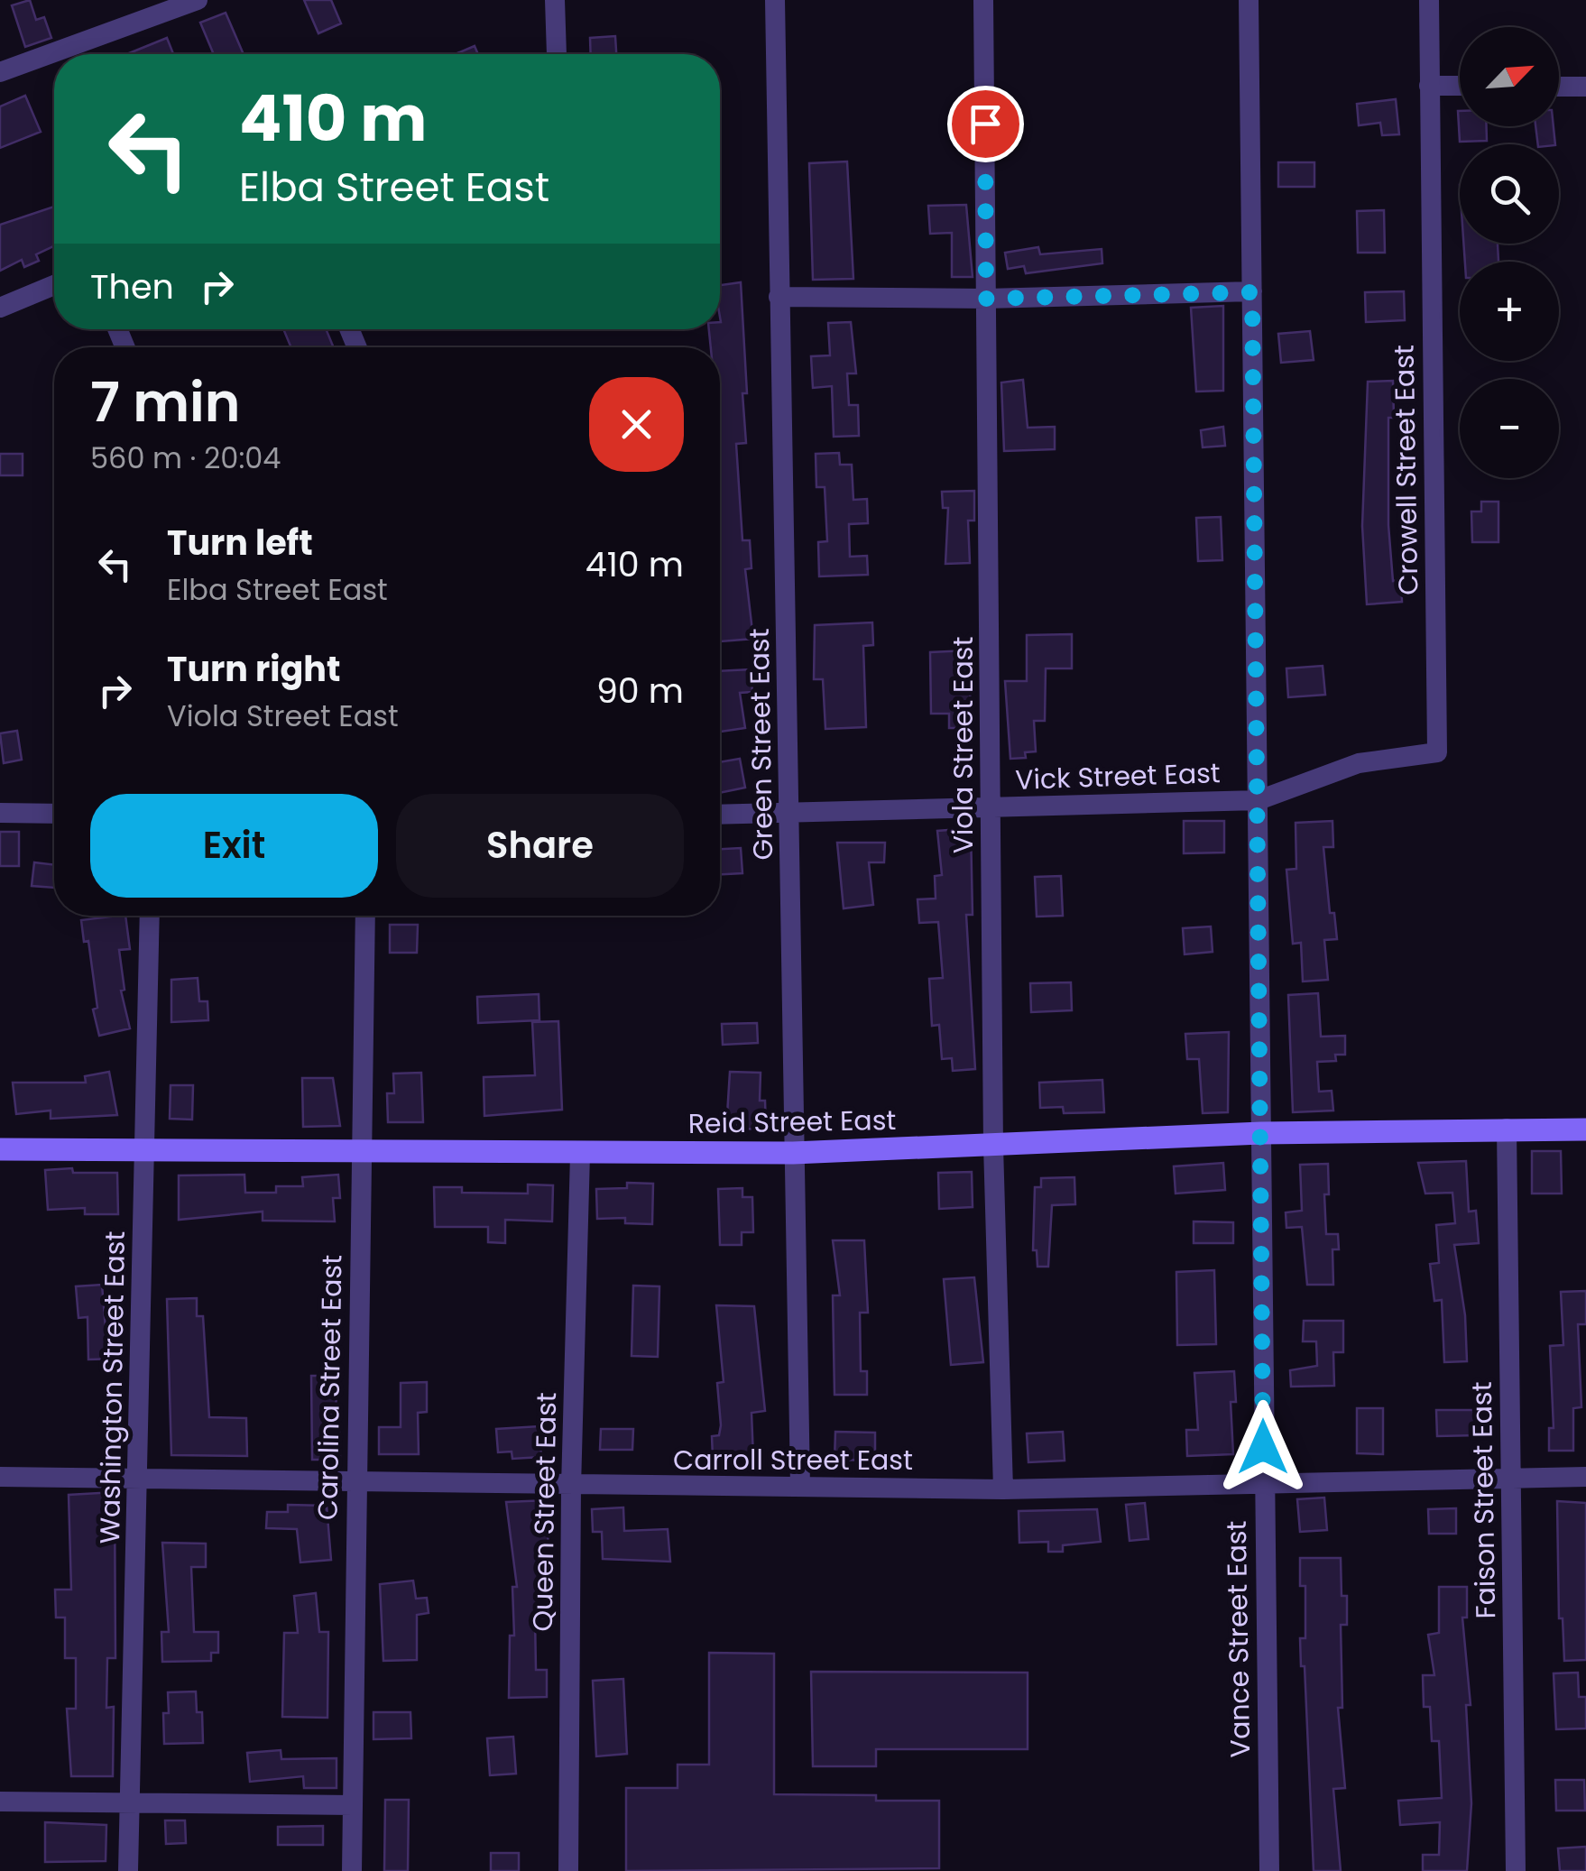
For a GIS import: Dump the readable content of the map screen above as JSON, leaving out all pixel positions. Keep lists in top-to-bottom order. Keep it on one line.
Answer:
{"streets":{"street":["Crowell Street East","Green Street East","Viola Street East","Vick Street East","Reid Street East","Washington Street East","Carolina Street East","Carroll Street East","Faison Street East","Queen Street East","Vance Street East"]},"crossings":[["Crowell Street East","Vick Street East"],["Crowell Street East","Vance Street East"],["Green Street East","Vick Street East"],["Green Street East","Reid Street East"],["Green Street East","Carroll Street East"],["Viola Street East","Vick Street East"],["Viola Street East","Reid Street East"],["Viola Street East","Carroll Street East"],["Vick Street East","Vance Street East"],["Reid Street East","Washington Street East"],["Reid Street East","Carolina Street East"],["Reid Street East","Faison Street East"],["Reid Street East","Queen Street East"],["Reid Street East","Vance Street East"],["Washington Street East","Carroll Street East"],["Carolina Street East","Carroll Street East"],["Carroll Street East","Faison Street East"],["Carroll Street East","Queen Street East"],["Carroll Street East","Vance Street East"]],"north":"top right","page":{"map_buttons":["+","−"],"turn":["410 m","Elba Street East"],"then":"Then","heading":["7 min","560 m · 20:04"],"list":[{"name":"Turn left","note":"Elba Street East","value":"410 m"},{"name":"Turn right","note":"Viola Street East","value":"90 m"}],"buttons":["Exit","Share"]}}
